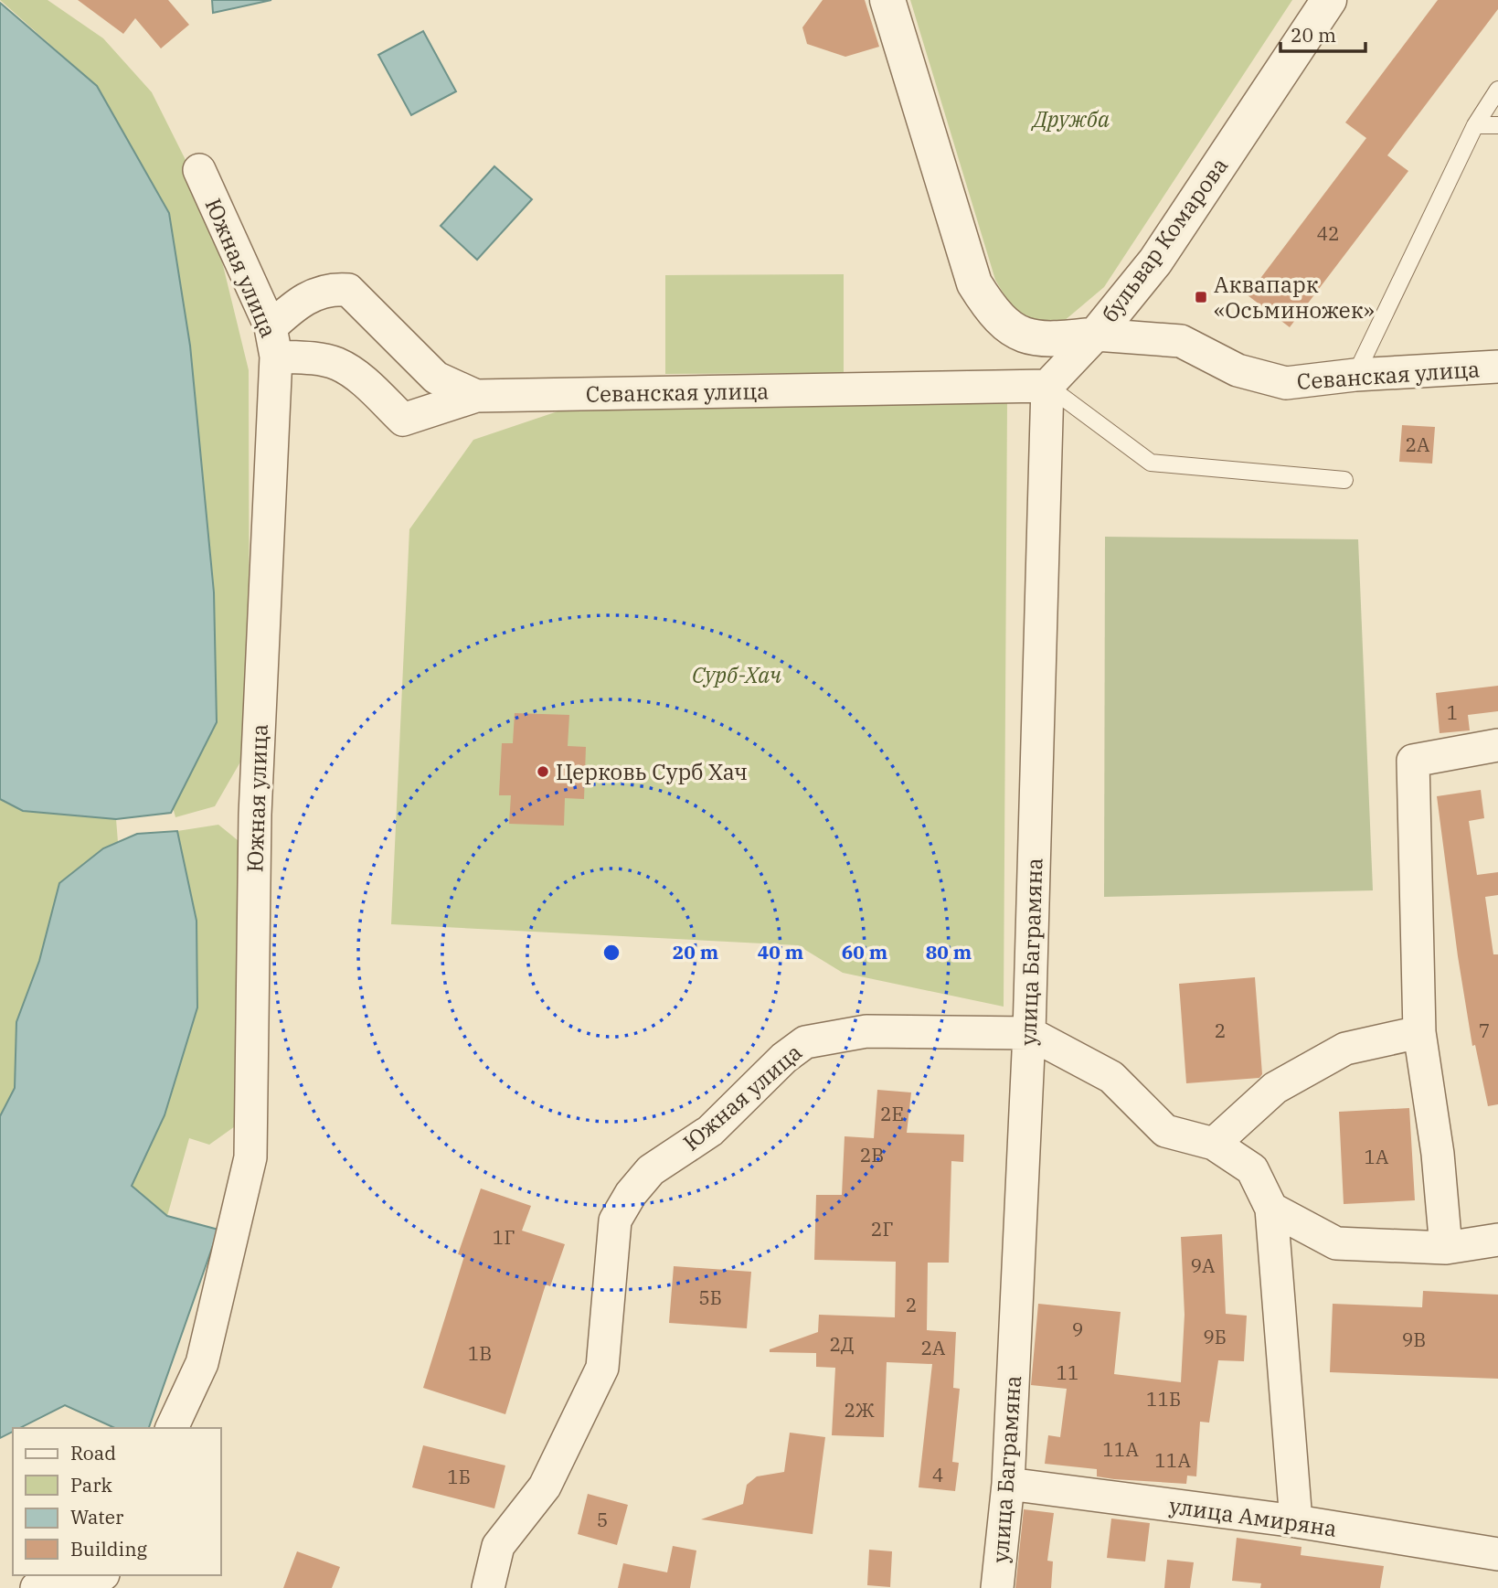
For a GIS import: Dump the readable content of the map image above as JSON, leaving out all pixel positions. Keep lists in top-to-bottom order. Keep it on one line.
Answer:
{"streets":{"street":["бульвар Комарова","Южная улица","Севанская улица","улица Баграмяна","улица Амиряна"]},"crossings":[["бульвар Комарова","Севанская улица"],["Южная улица","Севанская улица"],["Южная улица","улица Баграмяна"],["Севанская улица","улица Баграмяна"],["улица Баграмяна","улица Амиряна"]],"parks":["Дружба","Сурб-Хач"],"places":{"transit":["Аквапарк «Осьминожек»"],"other":["Церковь Сурб Хач"]},"house_numbers":["42","2А","1","2","7","2Е","2В","1А","2Г","1Г","9А","5Б","2","9","9Б","9В","2Д","2А","1В","11","11Б","2Ж","11А","11А","4","1Б","5"],"legend":["Road","Park","Water","Building"],"scale_bar":"20 m","rings":["20 m","40 m","60 m","80 m"]}
